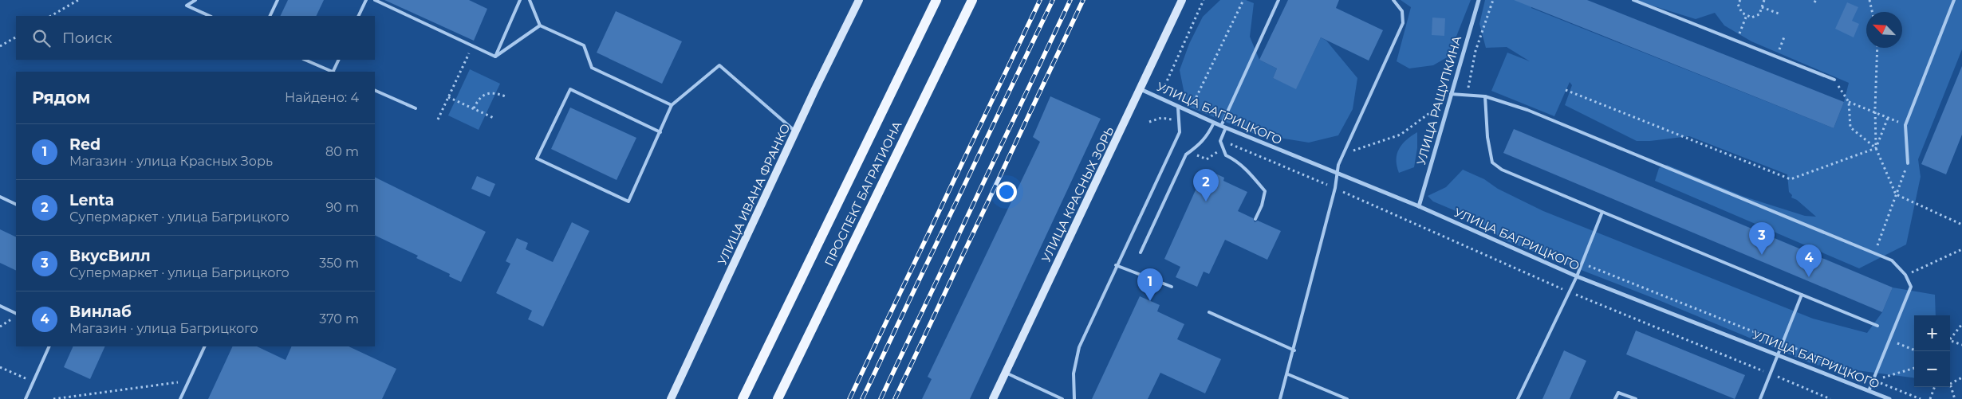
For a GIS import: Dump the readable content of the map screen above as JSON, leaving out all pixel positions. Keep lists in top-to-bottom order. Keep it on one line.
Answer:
{"streets":{"main road":["ПРОСПЕКТ БАГРАТИОНА"],"street":["УЛИЦА РАЩУПКИНА","УЛИЦА БАГРИЦКОГО","УЛИЦА ИВАНА ФРАНКО","УЛИЦА КРАСНЫХ ЗОРЬ"]},"crossings":[["УЛИЦА РАЩУПКИНА","УЛИЦА БАГРИЦКОГО"],["УЛИЦА БАГРИЦКОГО","УЛИЦА КРАСНЫХ ЗОРЬ"]],"north":"top left","page":{"search":"Поиск","heading":["Рядом","Найдено: 4"],"list":[{"mark":"1","name":"Red","note":"Магазин · улица Красных Зорь","value":"80 m"},{"mark":"2","name":"Lenta","note":"Супермаркет · улица Багрицкого","value":"90 m"},{"mark":"3","name":"ВкусВилл","note":"Супермаркет · улица Багрицкого","value":"350 m"},{"mark":"4","name":"Винлаб","note":"Магазин · улица Багрицкого","value":"370 m"}],"pins":["2","3","4","1"],"map_buttons":["+","−"]}}
